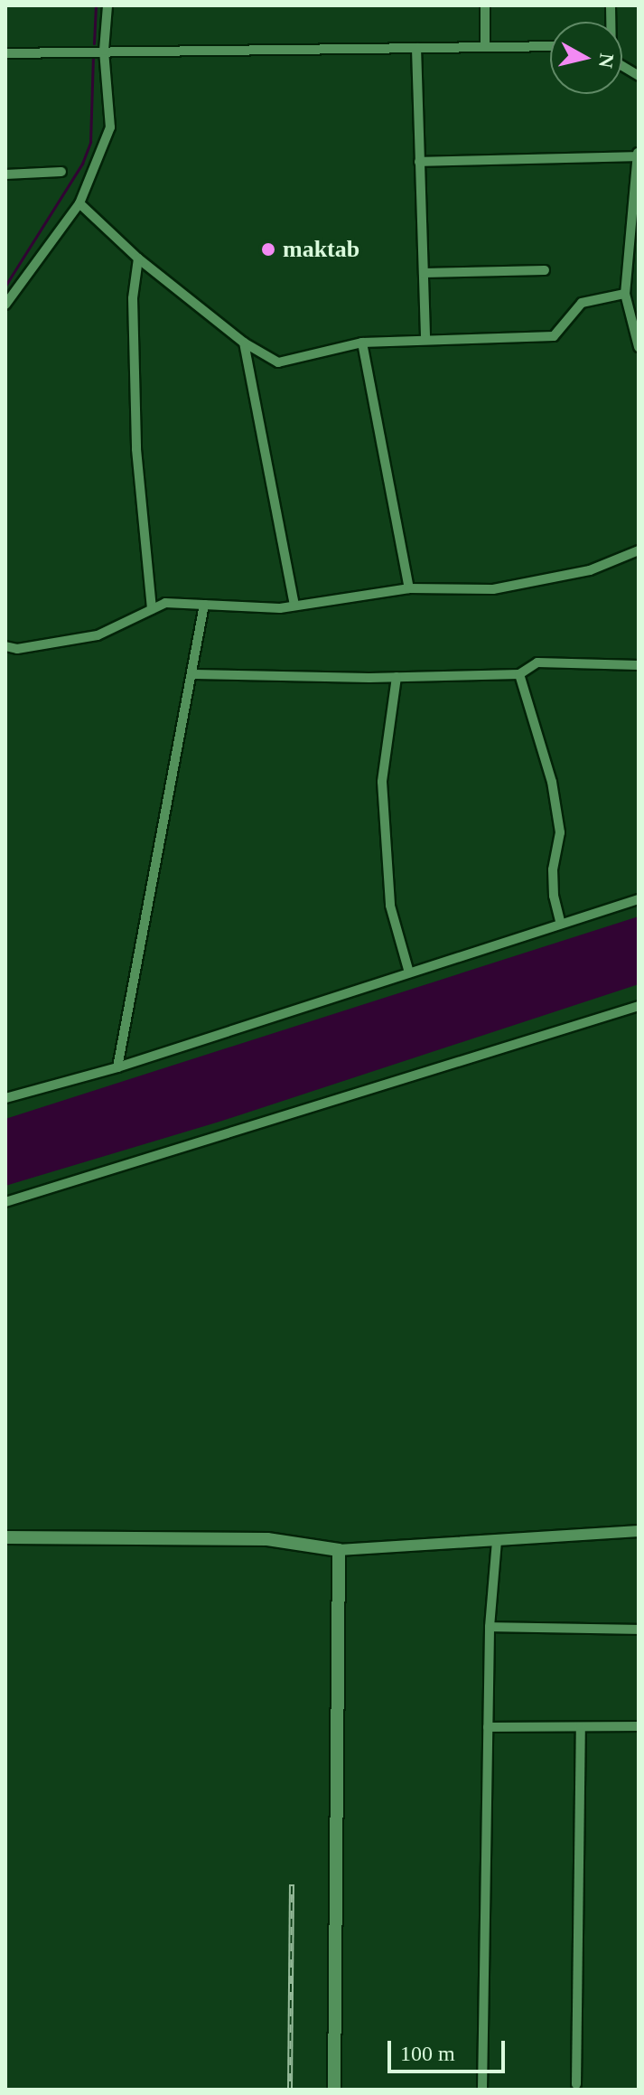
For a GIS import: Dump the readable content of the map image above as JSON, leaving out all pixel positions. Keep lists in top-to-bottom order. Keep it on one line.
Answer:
{"places":["maktab"],"scale_bar":"100 m","north":"right"}
